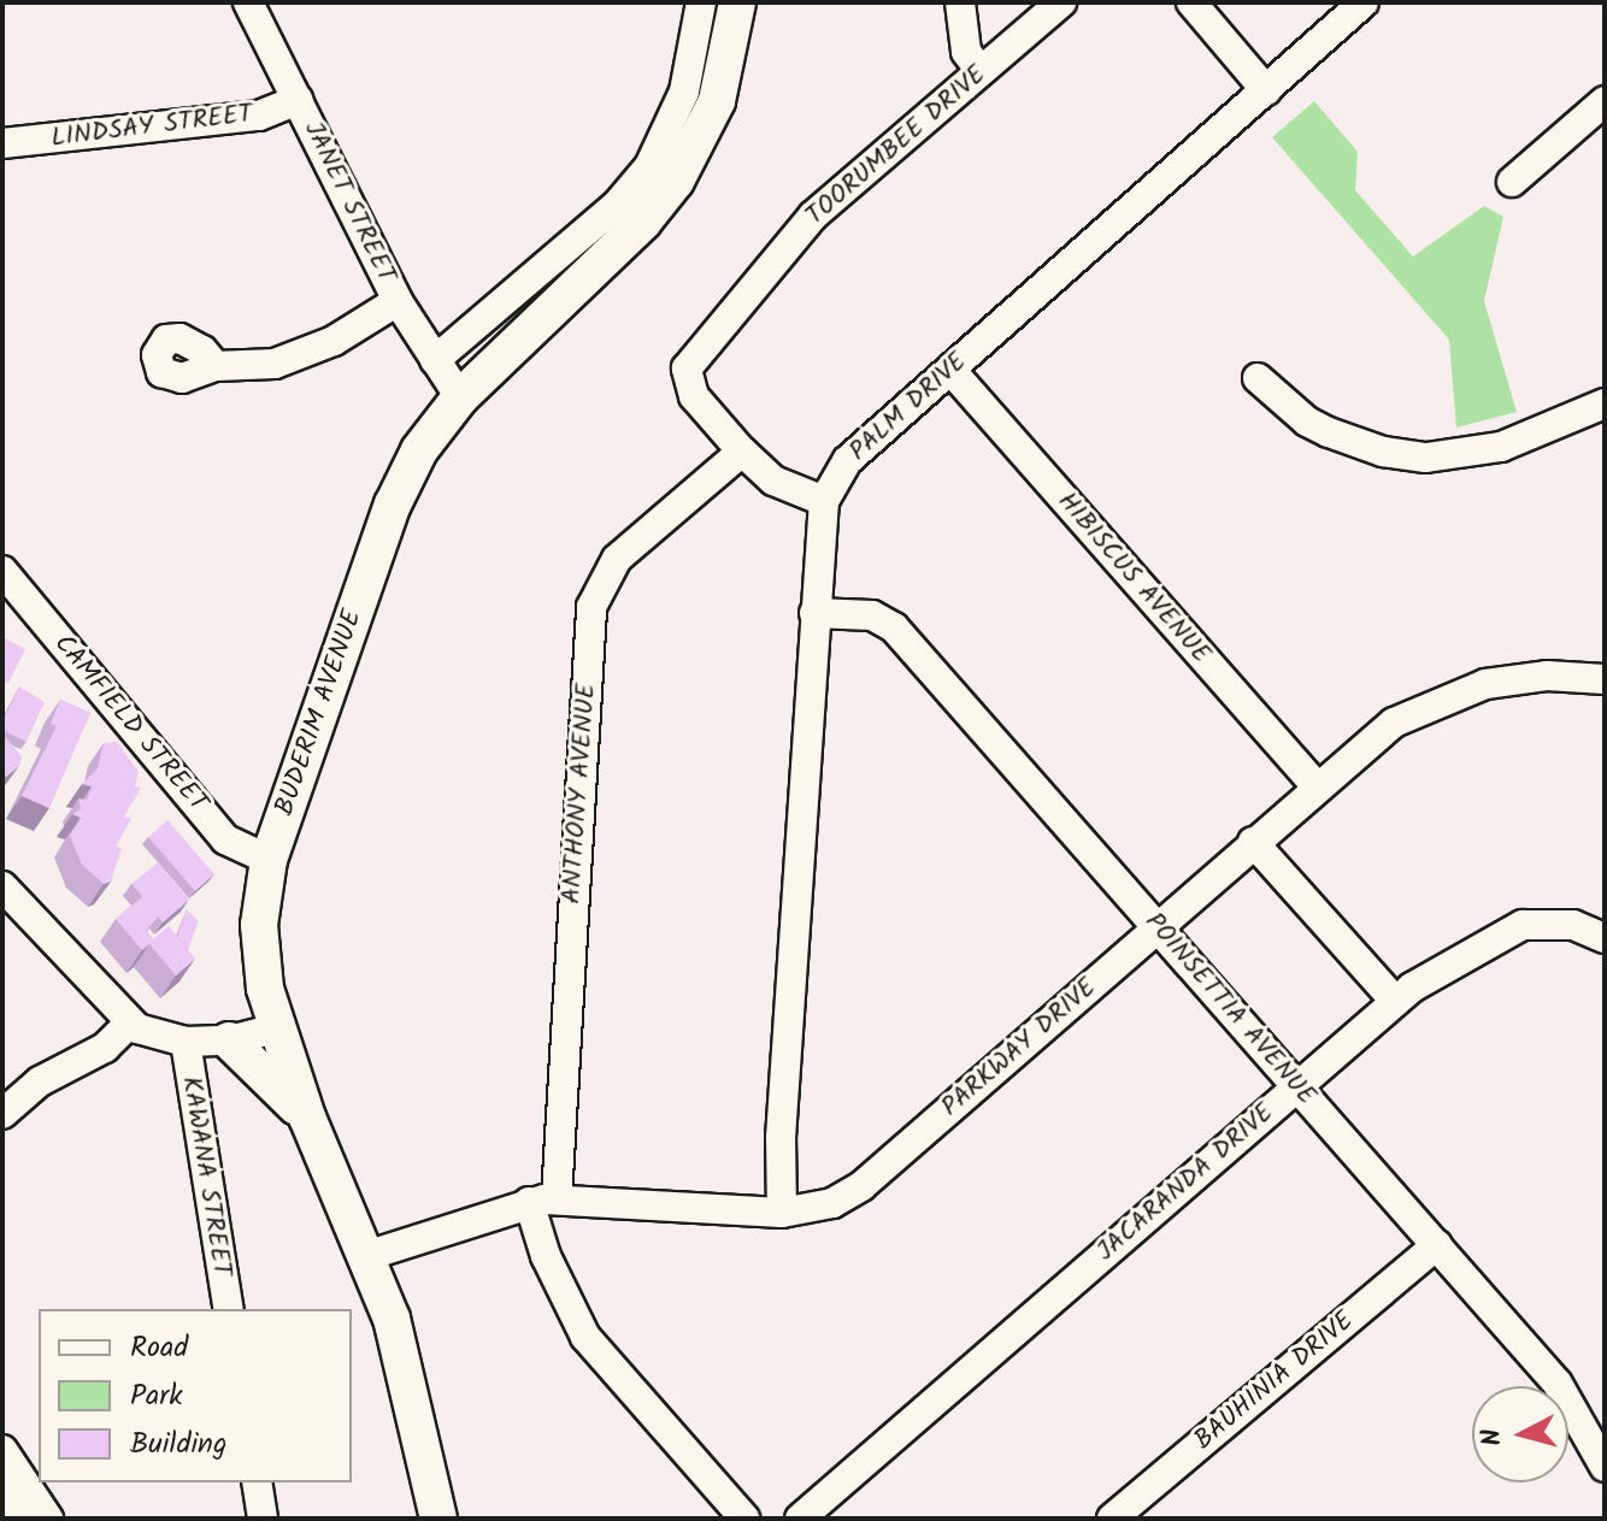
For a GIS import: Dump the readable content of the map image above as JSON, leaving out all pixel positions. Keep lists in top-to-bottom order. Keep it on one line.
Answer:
{"streets":{"main road":["BUDERIM AVENUE"],"street":["LINDSAY STREET","TOORUMBEE DRIVE","JANET STREET","PALM DRIVE","HIBISCUS AVENUE","CAMFIELD STREET","ANTHONY AVENUE","POINSETTIA AVENUE","PARKWAY DRIVE","KAWANA STREET","JACARANDA DRIVE","BAUHINIA DRIVE"]},"crossings":[["LINDSAY STREET","JANET STREET"],["TOORUMBEE DRIVE","PALM DRIVE"],["TOORUMBEE DRIVE","ANTHONY AVENUE"],["JANET STREET","BUDERIM AVENUE"],["PALM DRIVE","HIBISCUS AVENUE"],["PALM DRIVE","POINSETTIA AVENUE"],["PALM DRIVE","PARKWAY DRIVE"],["HIBISCUS AVENUE","PARKWAY DRIVE"],["BUDERIM AVENUE","CAMFIELD STREET"],["BUDERIM AVENUE","PARKWAY DRIVE"],["ANTHONY AVENUE","PARKWAY DRIVE"],["POINSETTIA AVENUE","PARKWAY DRIVE"],["POINSETTIA AVENUE","JACARANDA DRIVE"],["POINSETTIA AVENUE","BAUHINIA DRIVE"]],"legend":["Road","Park","Building"],"north":"left"}
